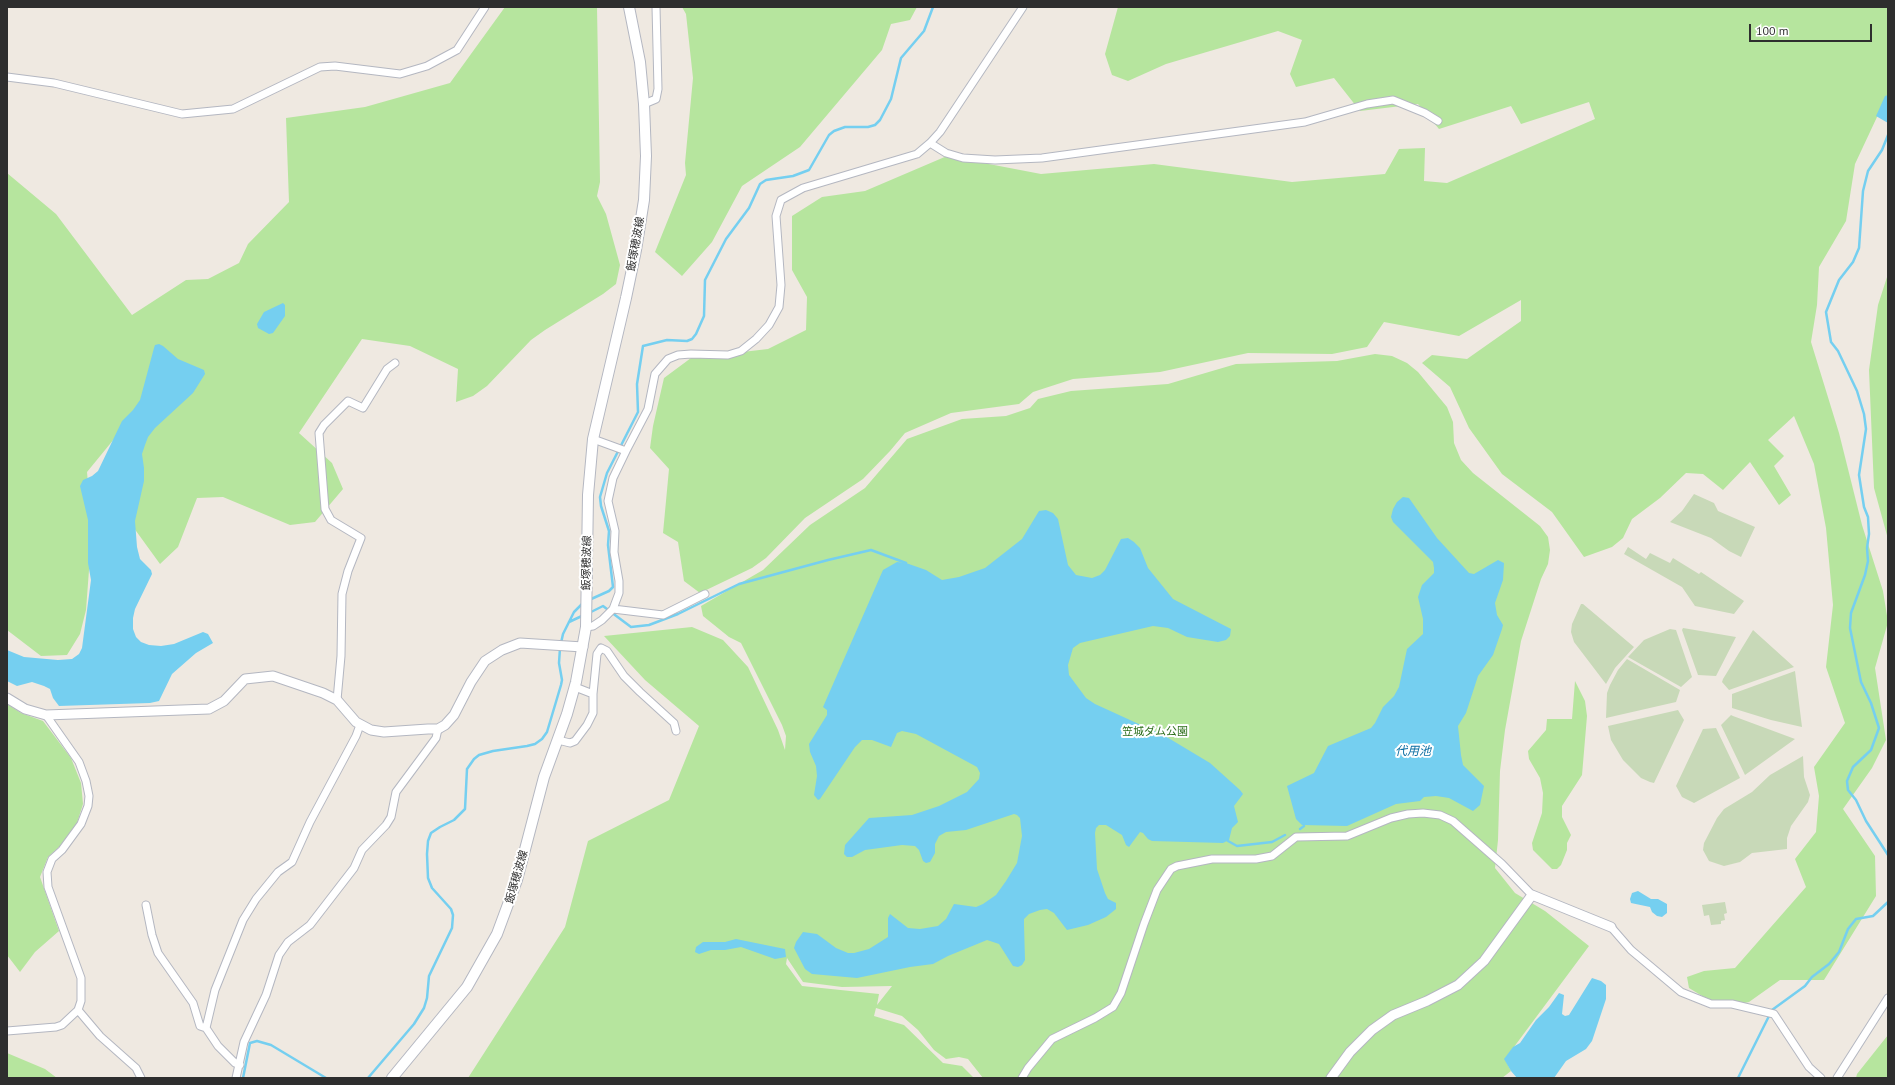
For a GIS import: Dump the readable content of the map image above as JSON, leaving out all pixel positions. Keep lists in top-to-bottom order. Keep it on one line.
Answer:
{"streets":{"main road":["飯塚穂波線"]},"water":["代用池"],"parks":["笠城ダム公園"],"scale_bar":"100 m"}
